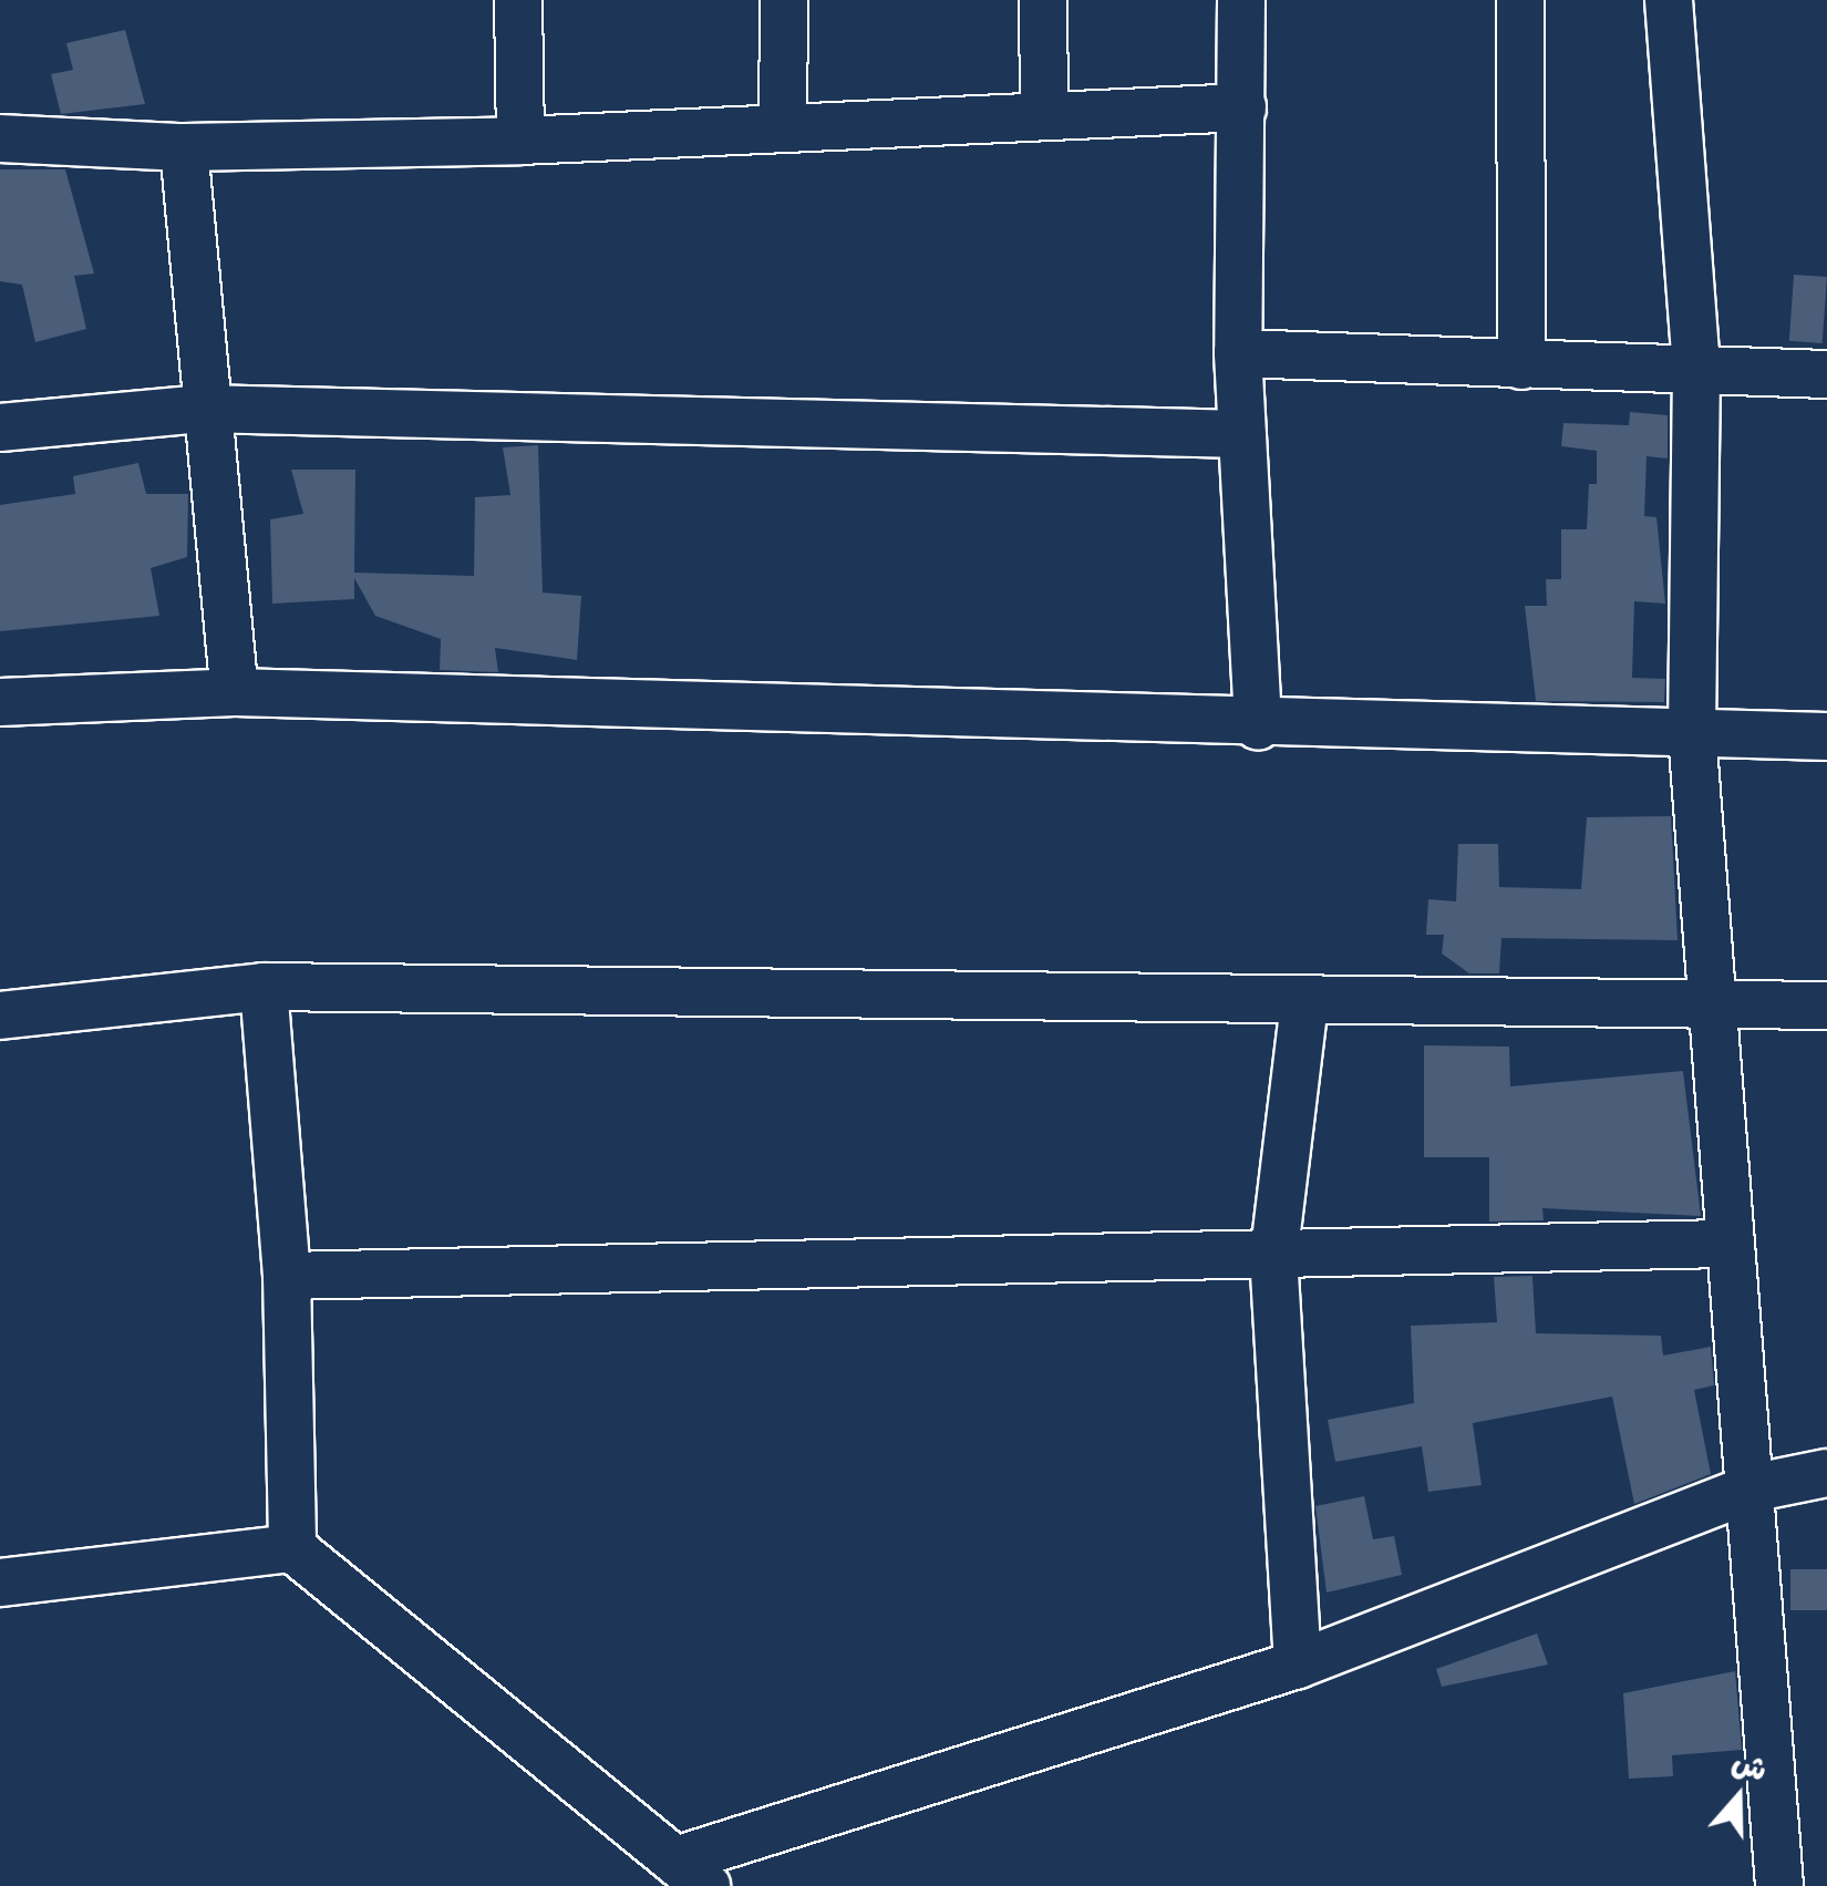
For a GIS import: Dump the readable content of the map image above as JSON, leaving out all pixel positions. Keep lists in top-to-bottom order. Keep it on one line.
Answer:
{"north":"top"}
